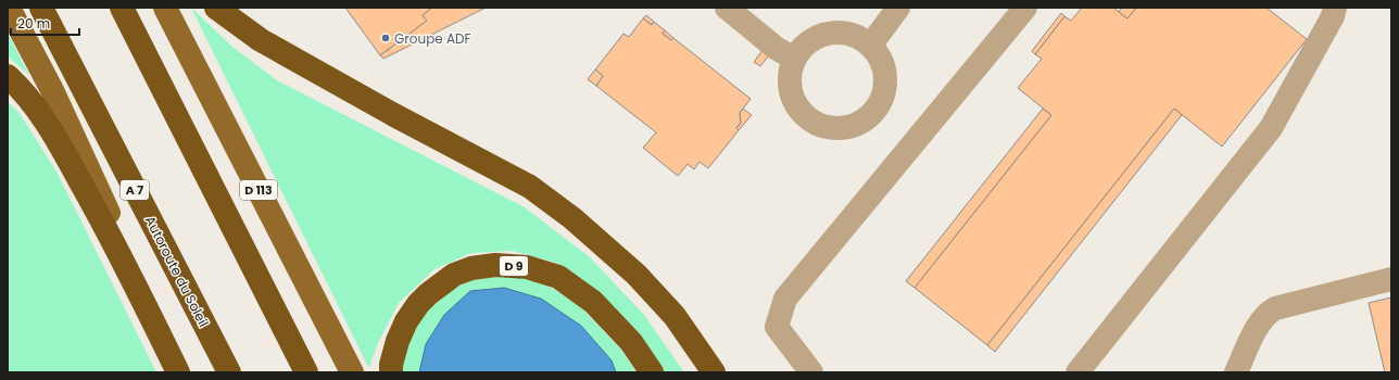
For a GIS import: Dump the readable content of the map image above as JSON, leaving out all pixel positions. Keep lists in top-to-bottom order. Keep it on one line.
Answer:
{"streets":{"highway":["A 7","D 9","Autoroute du Soleil"],"main road":["D 113"]},"places":["Groupe ADF"],"scale_bar":"20 m"}
